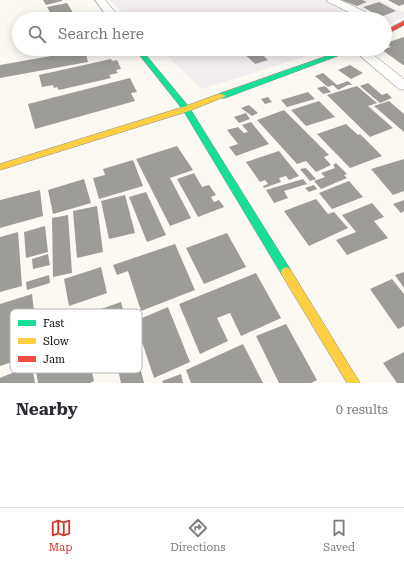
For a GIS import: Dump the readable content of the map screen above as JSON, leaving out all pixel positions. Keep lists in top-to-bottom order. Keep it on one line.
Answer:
{"legend":["Fast","Slow","Jam"],"page":{"search":"Search here","heading":["Nearby","0 results"],"nav":["Map","Directions","Saved"]}}
